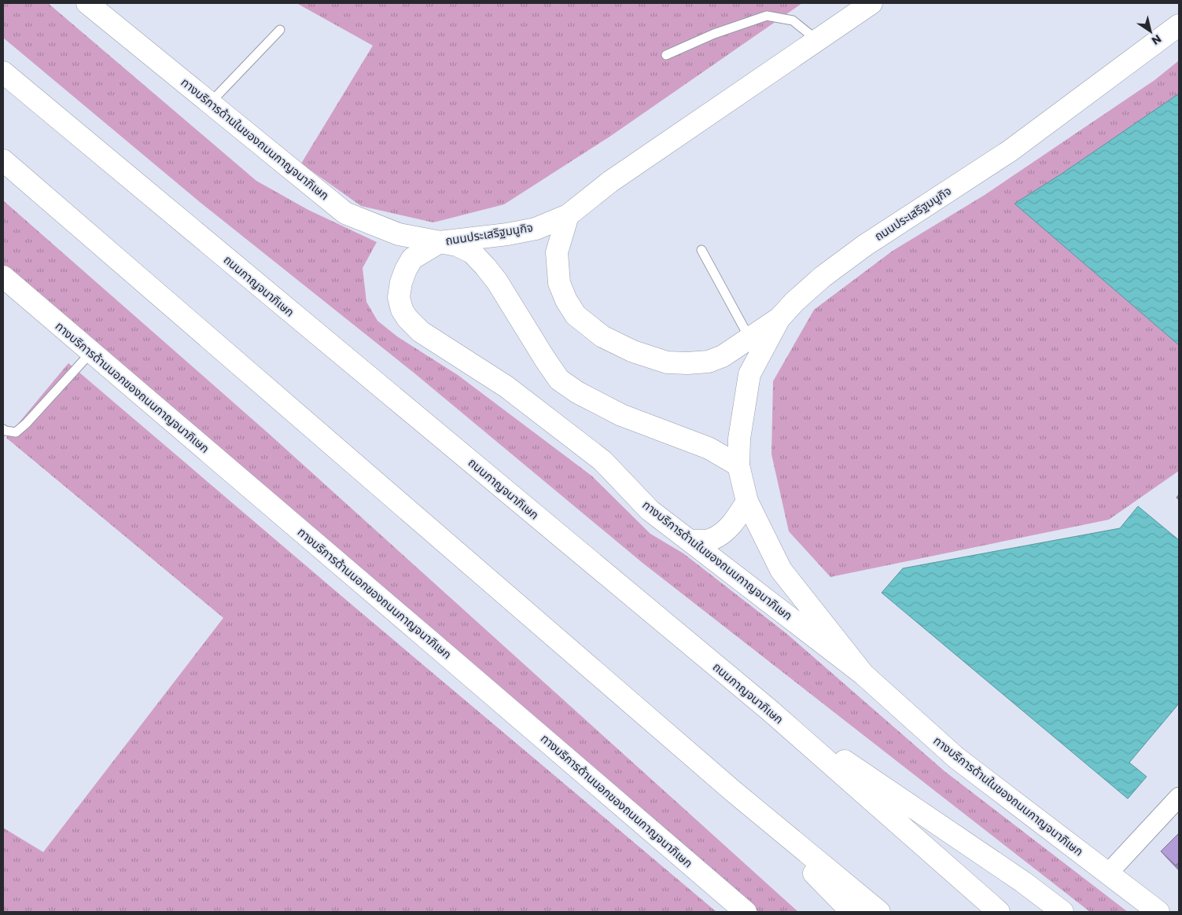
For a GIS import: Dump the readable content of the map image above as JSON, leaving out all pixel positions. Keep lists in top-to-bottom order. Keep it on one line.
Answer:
{"streets":{"main road":["ทางบริการด้านในของถนนกาญจนาภิเษก","ถนนประเสริฐมนูกิจ","ถนนกาญจนาภิเษก","ทางบริการด้านนอกของถนนกาญจนาภิเษก"]},"crossings":[["ทางบริการด้านในของถนนกาญจนาภิเษก","ถนนประเสริฐมนูกิจ"]],"north":"bottom right"}
